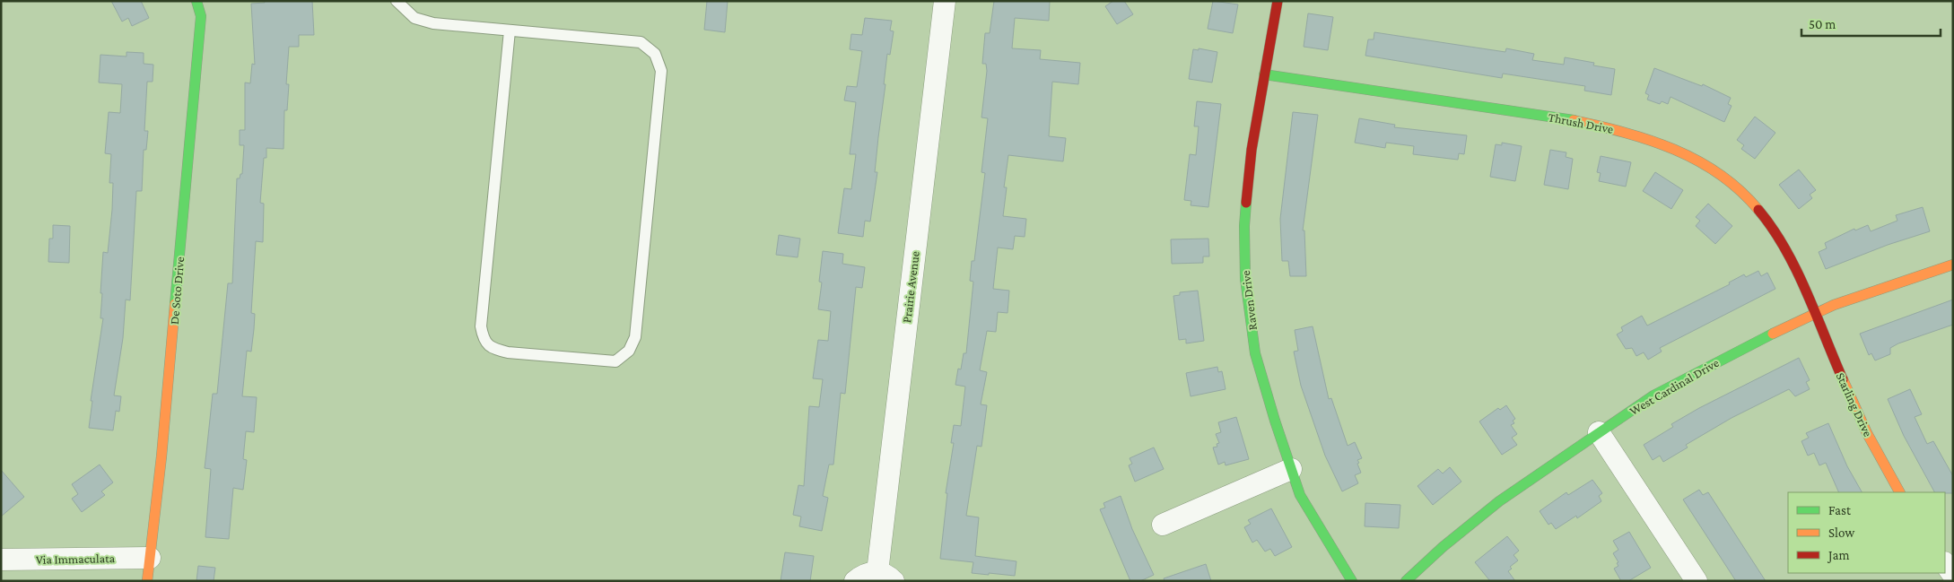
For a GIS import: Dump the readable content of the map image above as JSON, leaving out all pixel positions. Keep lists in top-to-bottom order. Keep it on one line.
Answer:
{"streets":{"street":["Thrush Drive","Prairie Avenue","De Soto Drive","Raven Drive","West Cardinal Drive","Starling Drive","Via Immaculata"]},"crossings":[["Thrush Drive","Raven Drive"],["Thrush Drive","West Cardinal Drive"],["Thrush Drive","Starling Drive"],["De Soto Drive","Via Immaculata"],["West Cardinal Drive","Starling Drive"]],"legend":["Fast","Slow","Jam"],"scale_bar":"50 m"}
